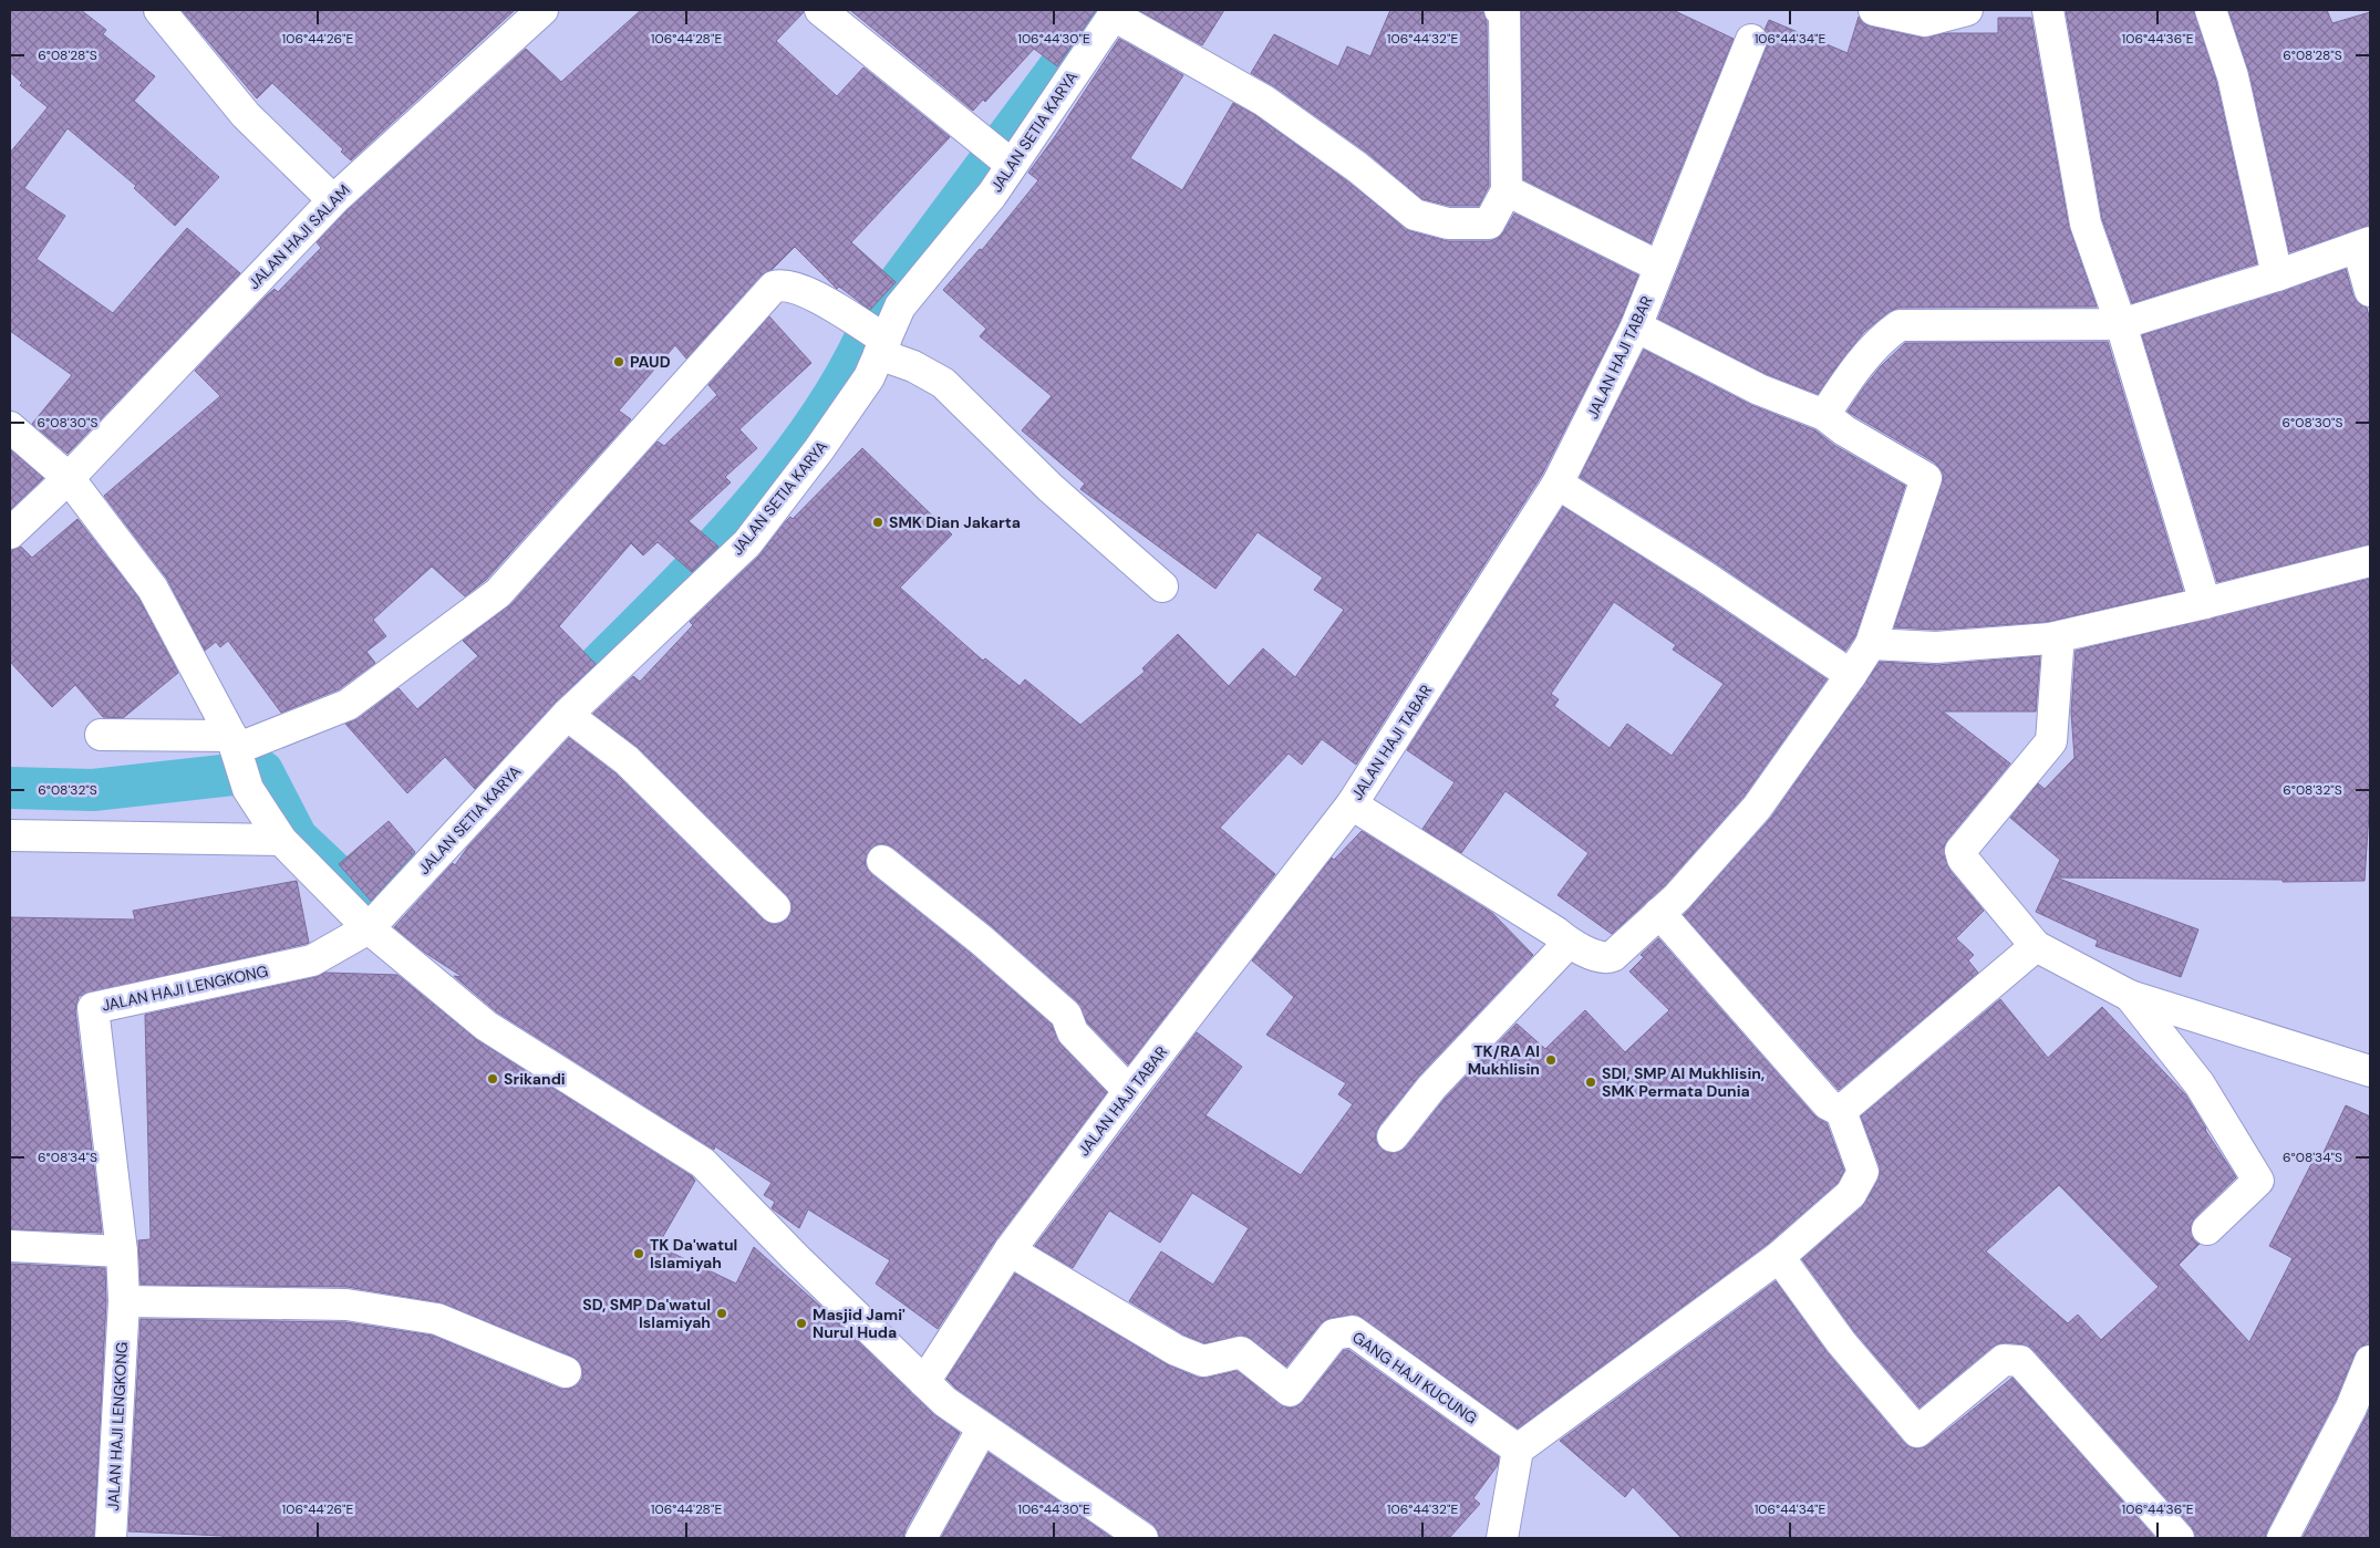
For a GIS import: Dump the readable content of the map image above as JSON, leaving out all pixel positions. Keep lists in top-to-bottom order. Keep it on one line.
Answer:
{"streets":{"street":["JALAN SETIA KARYA","JALAN HAJI SALAM","JALAN HAJI TABAR","JALAN HAJI LENGKONG","GANG HAJI KUCUNG"]},"crossings":[["JALAN SETIA KARYA","JALAN HAJI LENGKONG"],["JALAN HAJI TABAR","GANG HAJI KUCUNG"]],"places":["PAUD","SMK Dian Jakarta","TK/RA Al Mukhlisin","Srikandi","SDI, SMP Al Mukhlisin, SMK Permata Dunia","TK Da'watul Islamiyah","SD, SMP Da'watul Islamiyah","Masjid Jami' Nurul Huda"],"coordinates":["106°44'26\"E","106°44'28\"E","106°44'30\"E","106°44'32\"E","106°44'34\"E","106°44'36\"E","6°08'28\"S","6°08'30\"S","6°08'32\"S","6°08'34\"S"]}
